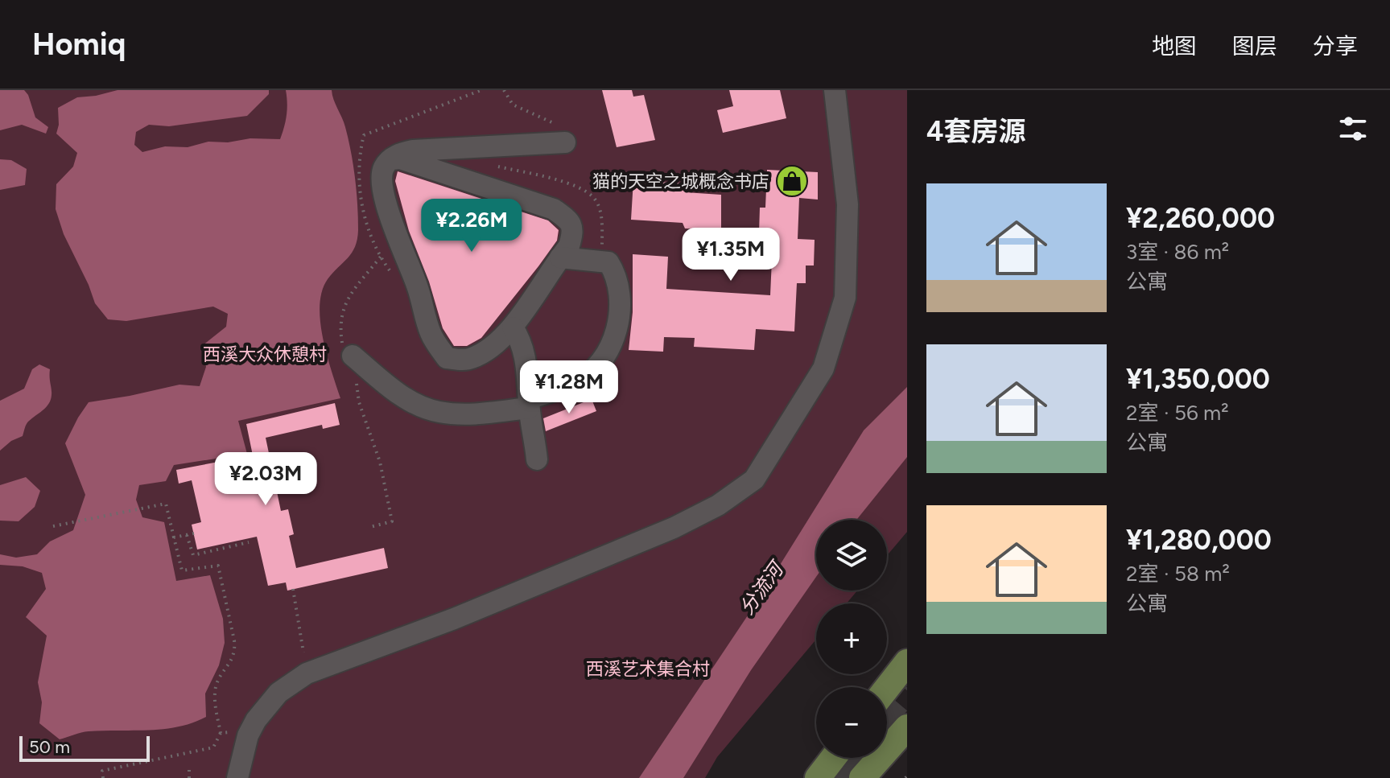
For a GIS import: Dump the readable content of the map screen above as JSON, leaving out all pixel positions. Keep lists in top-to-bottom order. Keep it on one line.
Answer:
{"water":["分流河"],"parks":["西溪大众休憩村","西溪艺术集合村"],"places":{"shop":["猫的天空之城概念书店"]},"scale_bar":"50 m","page":{"header":"Homiq","nav":["地图","图层","分享"],"heading":"4套房源","list":[{"name":"¥2,260,000","note":"3室 · 86 m² · 公寓"},{"name":"¥1,350,000","note":"2室 · 56 m² · 公寓"},{"name":"¥1,280,000","note":"2室 · 58 m² · 公寓"}],"price":["¥2.26M","¥1.35M","¥1.28M","¥2.03M"],"map_buttons":["+","−"],"scale":"50 m"}}
